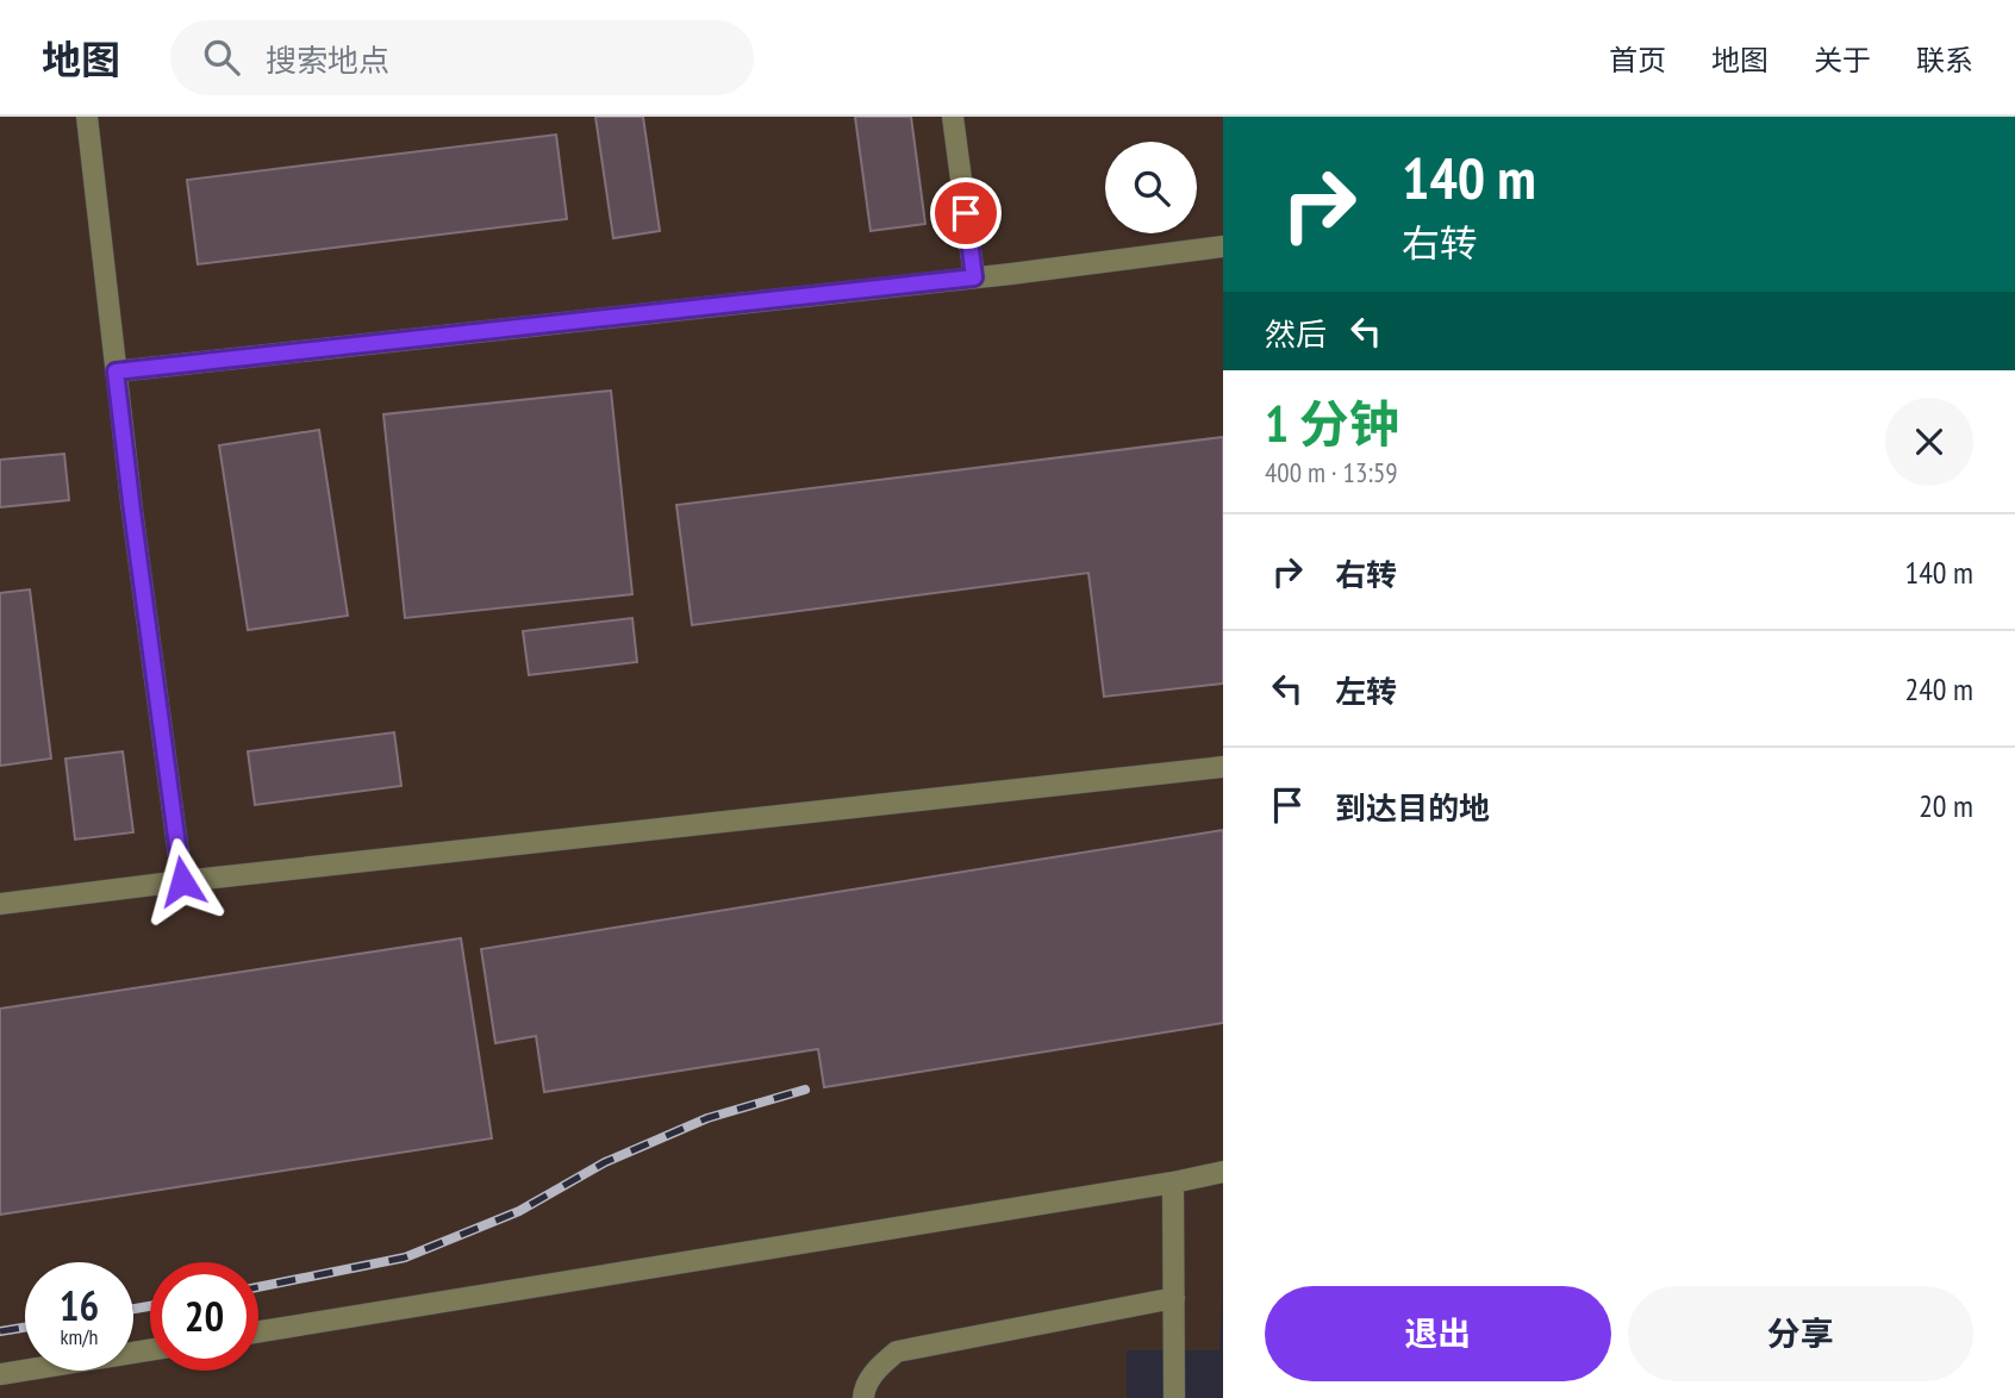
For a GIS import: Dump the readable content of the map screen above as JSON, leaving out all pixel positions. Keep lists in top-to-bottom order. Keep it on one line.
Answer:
{"page":{"header":"地图","search":"搜索地点","nav":["首页","地图","关于","联系"],"turn":["140 m","右转"],"then":"然后","heading":["1 分钟","400 m · 13:59"],"list":[{"name":"右转","value":"140 m"},{"name":"左转","value":"240 m"},{"name":"到达目的地","value":"20 m"}],"speed":"16 km/h","limit":"20","buttons":["退出","分享"]}}
